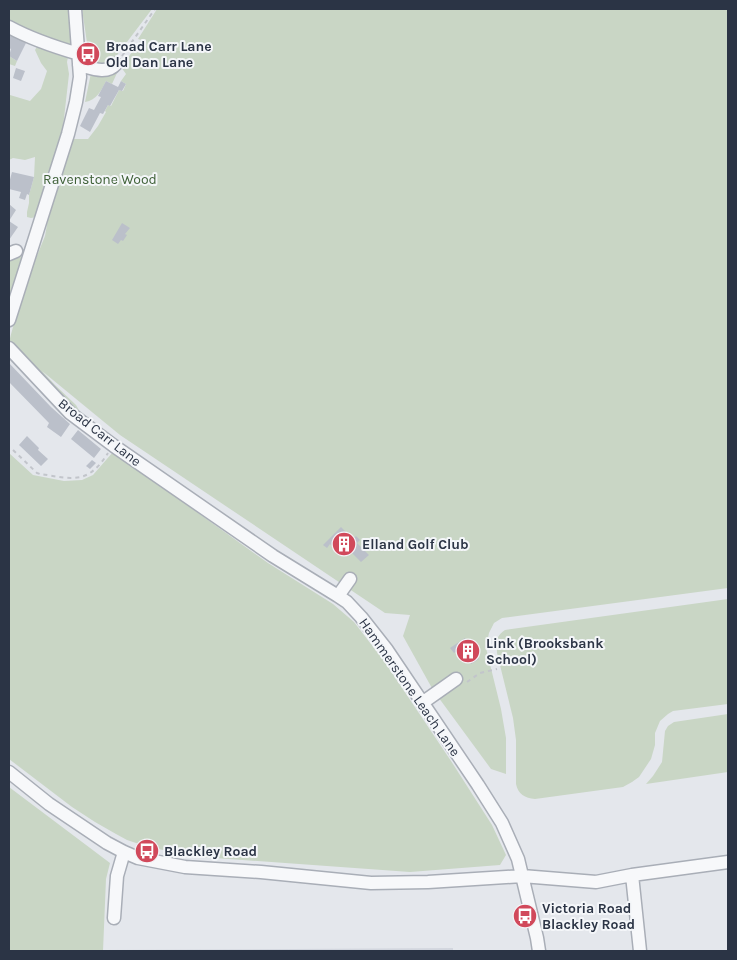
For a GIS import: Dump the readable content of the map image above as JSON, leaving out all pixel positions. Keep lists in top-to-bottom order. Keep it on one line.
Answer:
{"streets":{"street":["Broad Carr Lane","Hammerstone Leach Lane"]},"crossings":[["Broad Carr Lane","Hammerstone Leach Lane"]],"parks":["Ravenstone Wood"],"places":{"bus stop":["Broad Carr Lane Old Dan Lane","Blackley Road","Victoria Road Blackley Road"],"building":["Elland Golf Club","Link (Brooksbank School)"]}}
